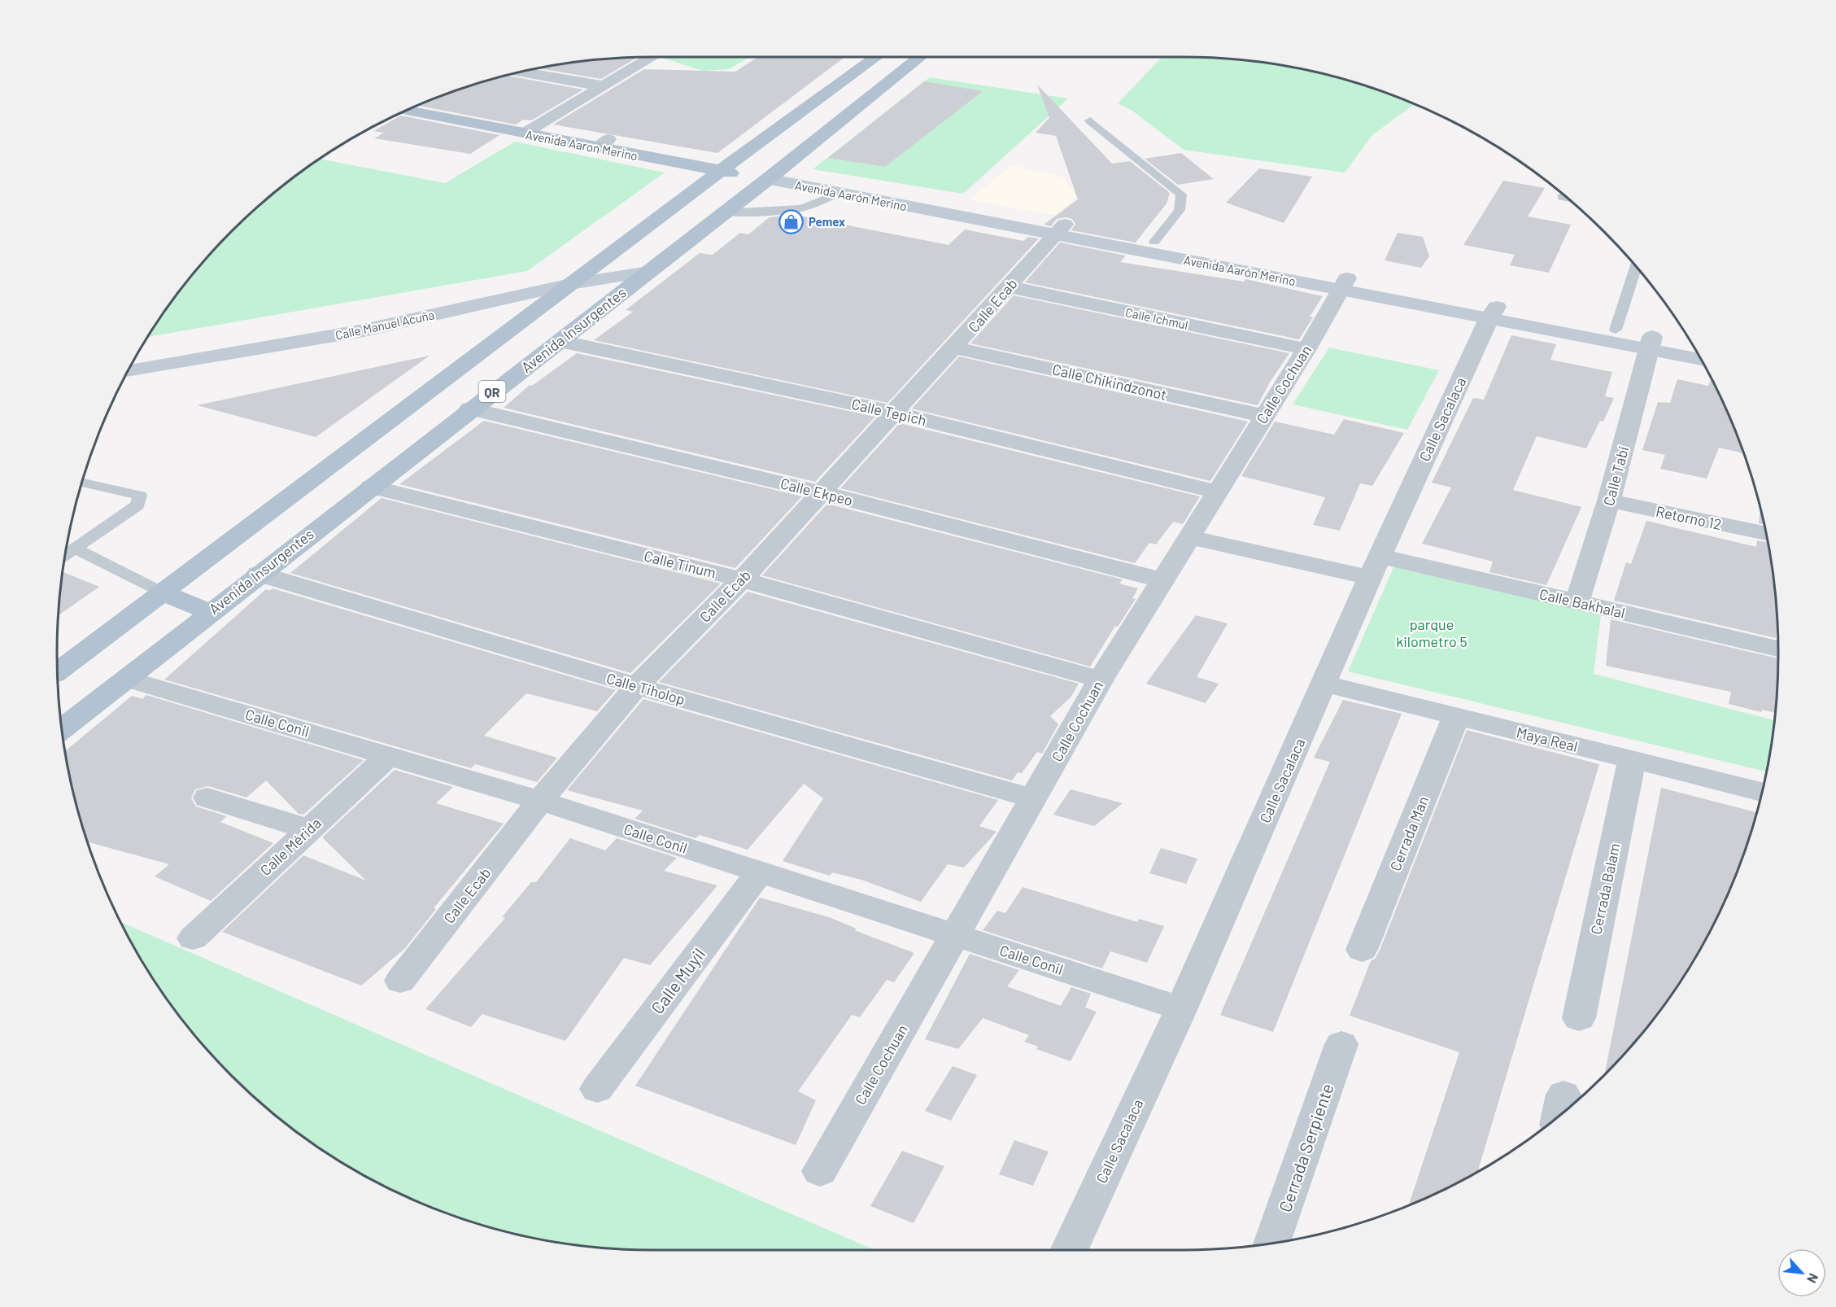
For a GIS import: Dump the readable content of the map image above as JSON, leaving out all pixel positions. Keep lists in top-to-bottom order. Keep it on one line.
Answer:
{"streets":{"main road":["Avenida Aaron Merino","Avenida Aarón Merino","Calle Manuel Acuña","Avenida Insurgentes","QR"],"street":["Calle Ecab","Calle Ichmul","Calle Chikindzonot","Calle Cochuan","Calle Tepich","Calle Sacalaca","Calle Tabí","Calle Ekpeo","Retorno 12","Calle Tinum","Calle Bakhalal","Calle Tiholop","Calle Conil","Maya Real","Cerrada Man","Calle Mérida","Cerrada Balam","Calle Muyil","Cerrada Serpiente"]},"crossings":[["Avenida Aaron Merino","Avenida Aarón Merino"],["Avenida Aaron Merino","Avenida Insurgentes"],["Avenida Aaron Merino","QR"],["Avenida Aarón Merino","Calle Ecab"],["Avenida Aarón Merino","Avenida Insurgentes"],["Avenida Aarón Merino","Calle Cochuan"],["Avenida Aarón Merino","Calle Sacalaca"],["Avenida Aarón Merino","Calle Tabí"],["Calle Ecab","Calle Ichmul"],["Calle Ecab","Calle Chikindzonot"],["Calle Ecab","Calle Tepich"],["Calle Ecab","Calle Ekpeo"],["Calle Ecab","Calle Tinum"],["Calle Ecab","Calle Tiholop"],["Calle Ecab","Calle Conil"],["Calle Ichmul","Calle Cochuan"],["Calle Manuel Acuña","Avenida Insurgentes"],["Calle Manuel Acuña","QR"],["Avenida Insurgentes","Calle Tepich"],["Avenida Insurgentes","Calle Ekpeo"],["Avenida Insurgentes","Calle Tinum"],["Avenida Insurgentes","Calle Tiholop"],["Avenida Insurgentes","Calle Conil"],["Calle Chikindzonot","Calle Cochuan"],["Calle Cochuan","Calle Tepich"],["Calle Cochuan","Calle Ekpeo"],["Calle Cochuan","Calle Tinum"],["Calle Cochuan","Calle Bakhalal"],["Calle Cochuan","Calle Tiholop"],["Calle Cochuan","Calle Conil"],["Calle Sacalaca","Calle Bakhalal"],["Calle Sacalaca","Calle Conil"],["Calle Sacalaca","Maya Real"],["Calle Tabí","Retorno 12"],["Calle Tabí","Calle Bakhalal"],["Calle Conil","Calle Mérida"],["Calle Conil","Calle Muyil"],["Maya Real","Cerrada Man"],["Maya Real","Cerrada Balam"]],"parks":["parque kilometro 5"],"places":{"shop":["Pemex"]},"north":"bottom right"}
